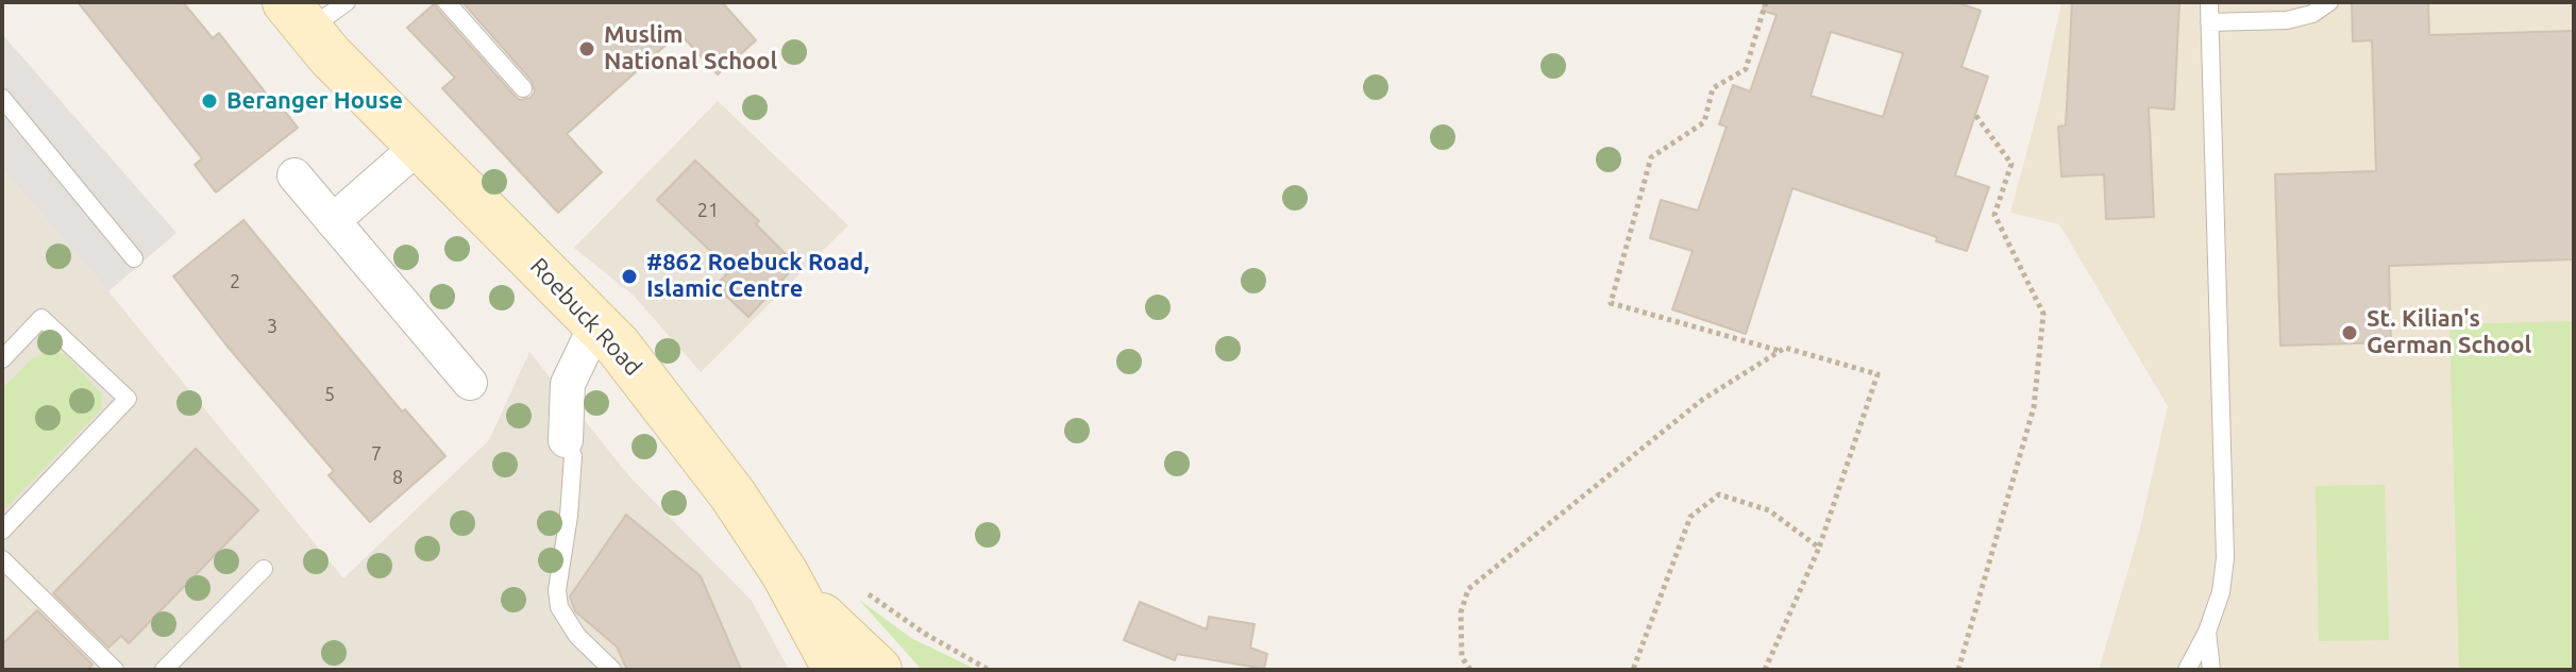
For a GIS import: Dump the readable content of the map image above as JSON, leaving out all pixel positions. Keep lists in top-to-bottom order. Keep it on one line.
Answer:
{"streets":{"main road":["Roebuck Road"]},"places":["Muslim National School","Beranger House","#862 Roebuck Road, Islamic Centre","St. Kilian's German School"],"house_numbers":["21","2","3","5","7","8"]}
